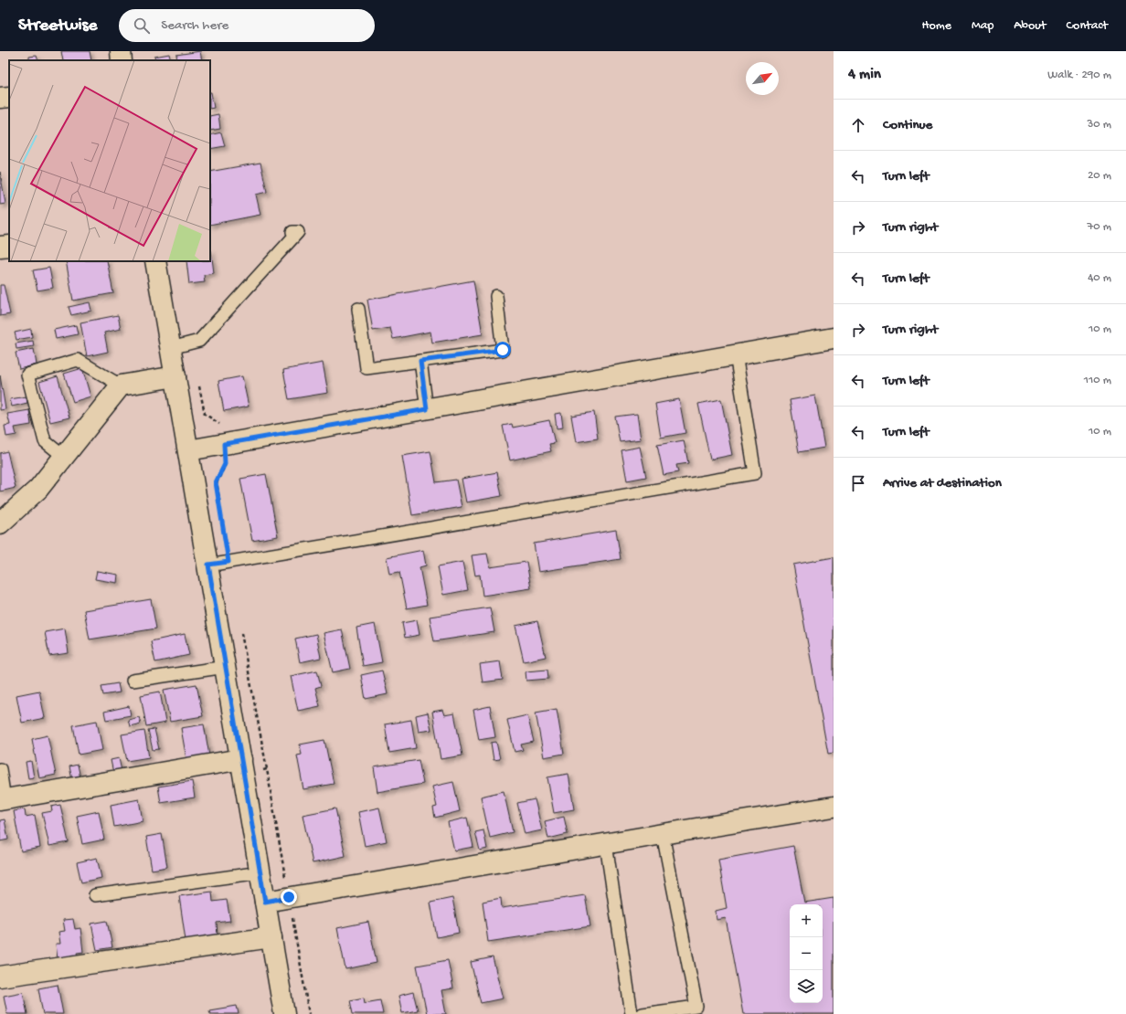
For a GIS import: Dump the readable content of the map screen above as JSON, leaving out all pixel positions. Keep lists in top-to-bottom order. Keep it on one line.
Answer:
{"north":"top right","page":{"header":"Streetwise","search":"Search here","nav":["Home","Map","About","Contact"],"heading":["4 min","Walk · 290 m"],"list":[["Continue","30 m"],["Turn left","20 m"],["Turn right","70 m"],["Turn left","40 m"],["Turn right","10 m"],["Turn left","110 m"],["Turn left","10 m"],"Arrive at destination"],"map_buttons":["+","−"]}}
